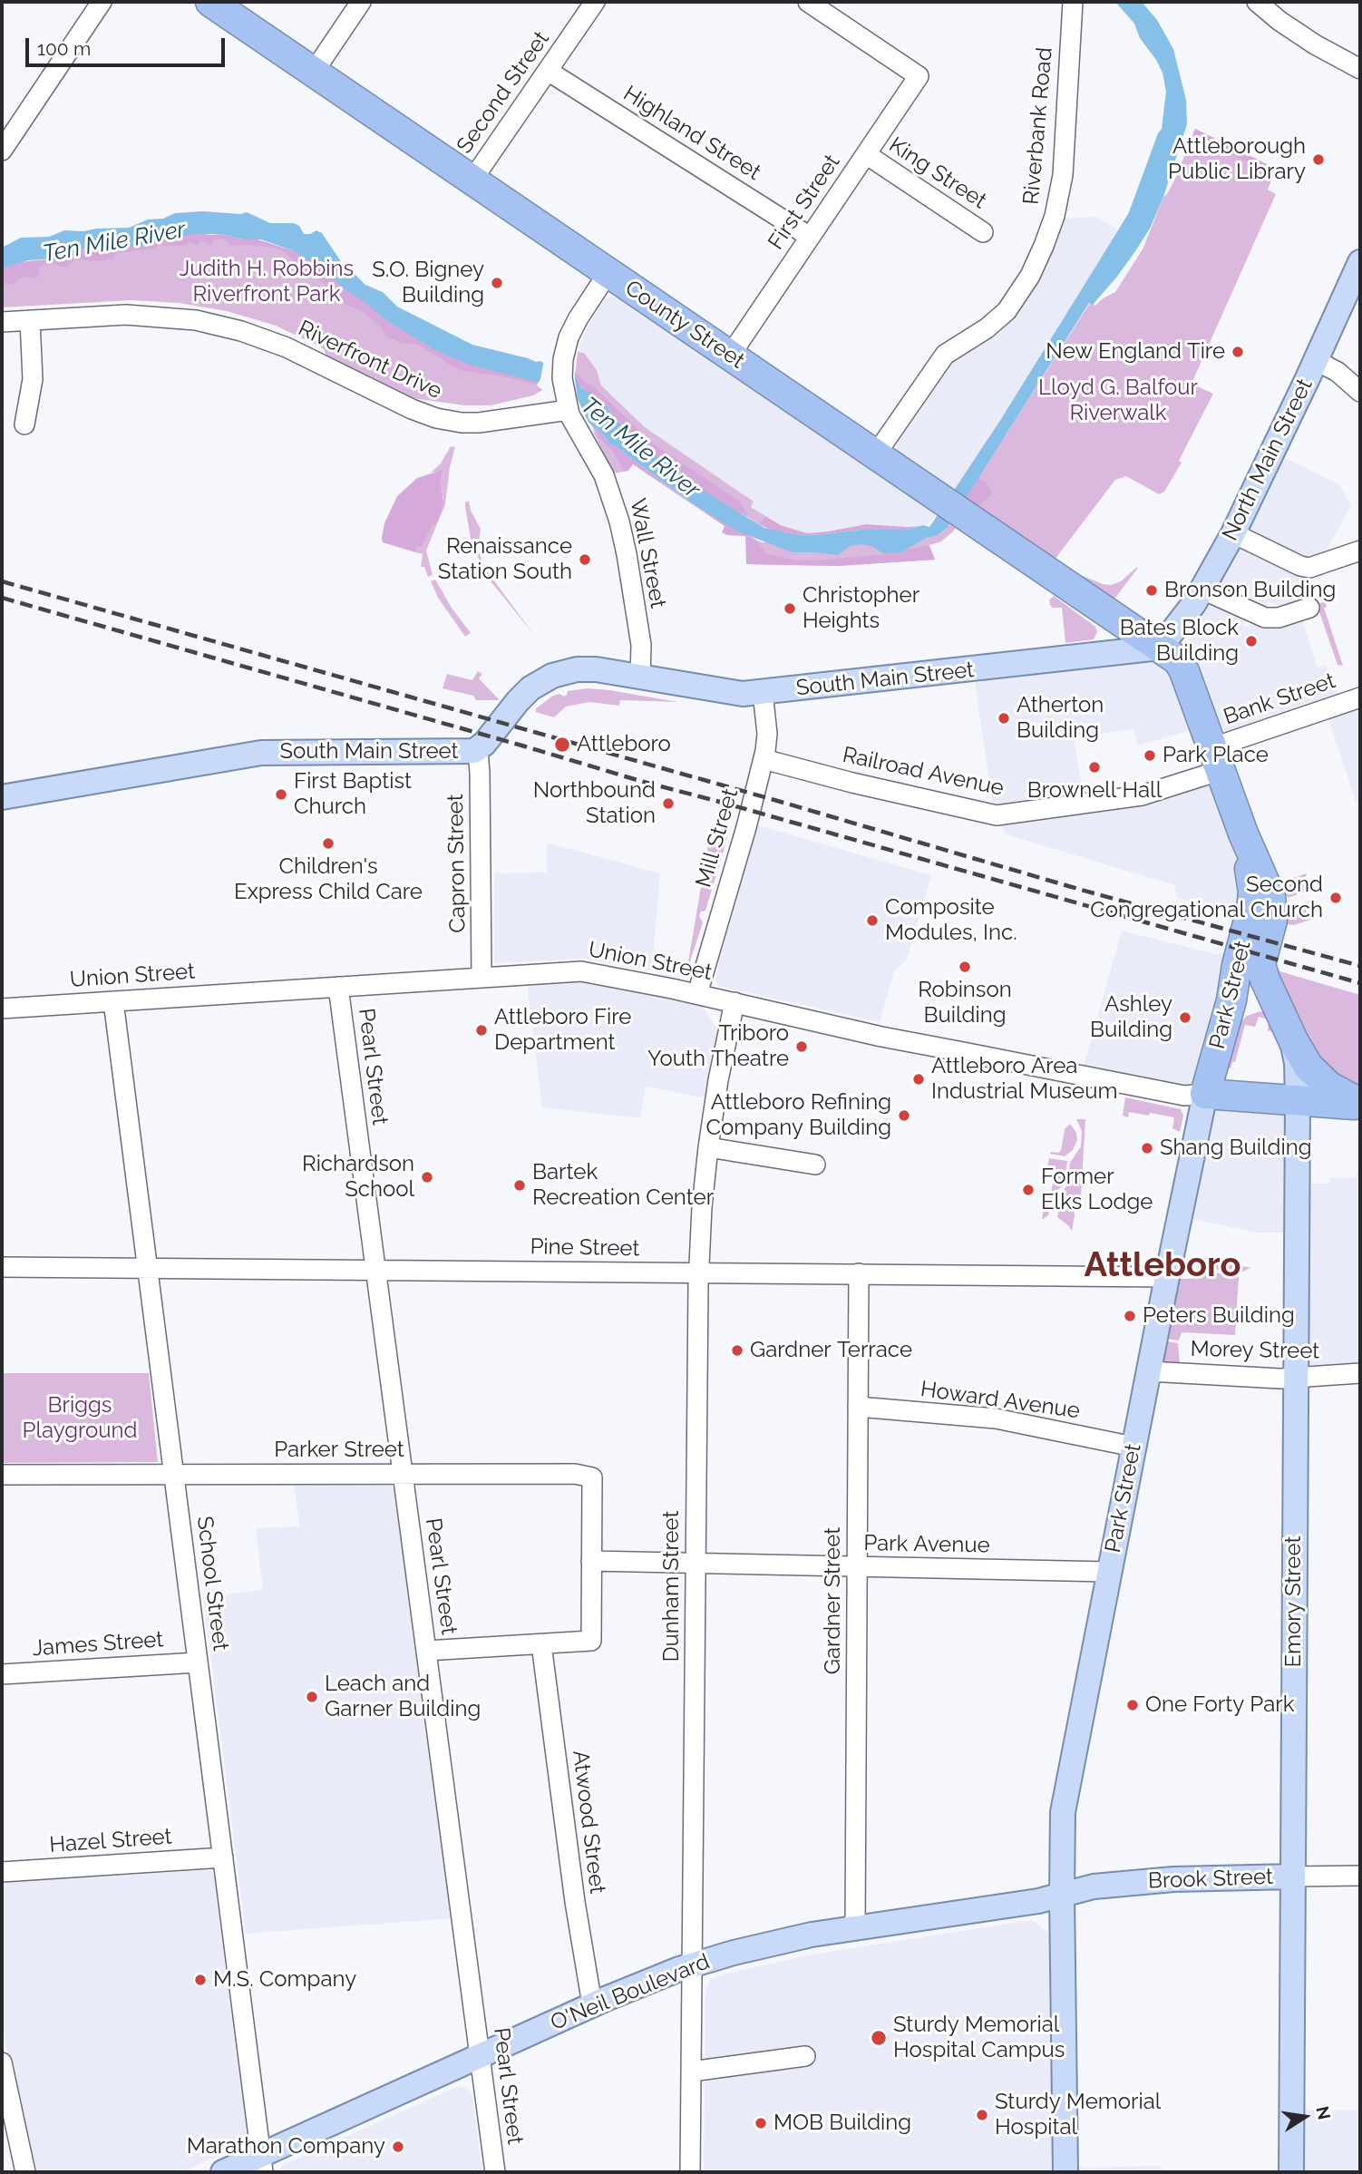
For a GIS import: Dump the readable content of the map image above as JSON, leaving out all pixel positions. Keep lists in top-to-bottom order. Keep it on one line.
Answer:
{"streets":{"highway":["County Street","Park Street"],"main road":["North Main Street","South Main Street","Emory Street","Brook Street","O'Neil Boulevard"],"street":["Second Street","Riverbank Road","Highland Street","King Street","First Street","Riverfront Drive","Wall Street","Bank Street","Railroad Avenue","Mill Street","Capron Street","Union Street","Pearl Street","Pine Street","Morey Street","Howard Avenue","Parker Street","Park Avenue","School Street","Dunham Street","Gardner Street","James Street","Atwood Street","Hazel Street"]},"crossings":[["Second Street","Highland Street"],["Second Street","County Street"],["Riverbank Road","County Street"],["Highland Street","First Street"],["King Street","First Street"],["First Street","County Street"],["County Street","North Main Street"],["County Street","Wall Street"],["County Street","South Main Street"],["County Street","Park Street"],["Riverfront Drive","Wall Street"],["North Main Street","South Main Street"],["North Main Street","Park Street"],["Wall Street","South Main Street"],["South Main Street","Mill Street"],["South Main Street","Capron Street"],["South Main Street","Park Street"],["Bank Street","Railroad Avenue"],["Bank Street","Park Street"],["Railroad Avenue","Mill Street"],["Railroad Avenue","Park Street"],["Mill Street","Union Street"],["Capron Street","Union Street"],["Union Street","Park Street"],["Union Street","Pearl Street"],["Union Street","School Street"],["Union Street","Dunham Street"],["Park Street","Pine Street"],["Park Street","Morey Street"],["Park Street","Howard Avenue"],["Park Street","Park Avenue"],["Park Street","Emory Street"],["Park Street","Brook Street"],["Park Street","O'Neil Boulevard"],["Pearl Street","Pine Street"],["Pearl Street","Parker Street"],["Pearl Street","O'Neil Boulevard"],["Pine Street","School Street"],["Pine Street","Dunham Street"],["Pine Street","Gardner Street"],["Morey Street","Emory Street"],["Howard Avenue","Gardner Street"],["Parker Street","Park Avenue"],["Parker Street","School Street"],["Park Avenue","Dunham Street"],["Park Avenue","Gardner Street"],["School Street","James Street"],["School Street","Hazel Street"],["School Street","O'Neil Boulevard"],["Dunham Street","O'Neil Boulevard"],["Gardner Street","O'Neil Boulevard"],["Emory Street","Brook Street"],["Atwood Street","O'Neil Boulevard"],["Brook Street","O'Neil Boulevard"]],"districts":["Attleboro"],"water":["Ten Mile River"],"parks":["Judith H. Robbins Riverfront Park","Lloyd G. Balfour Riverwalk","Briggs Playground"],"places":["Attleborough Public Library","S.O. Bigney Building","New England Tire","Renaissance Station South","Bronson Building","Christopher Heights","Bates Block Building","Atherton Building","Attleboro","Park Place","Brownell Hall","First Baptist Church","Northbound Station","Children's Express Child Care","Second Congregational Church","Composite Modules, Inc.","Robinson Building","Ashley Building","Attleboro Fire Department","Triboro Youth Theatre","Attleboro Area Industrial Museum","Attleboro Refining Company Building","Shang Building","Richardson School","Bartek Recreation Center","Former Elks Lodge","Peters Building","Gardner Terrace","Leach and Garner Building","One Forty Park","M.S. Company","Sturdy Memorial Hospital Campus","Sturdy Memorial Hospital","MOB Building","Marathon Company"],"scale_bar":"100 m","north":"right"}
